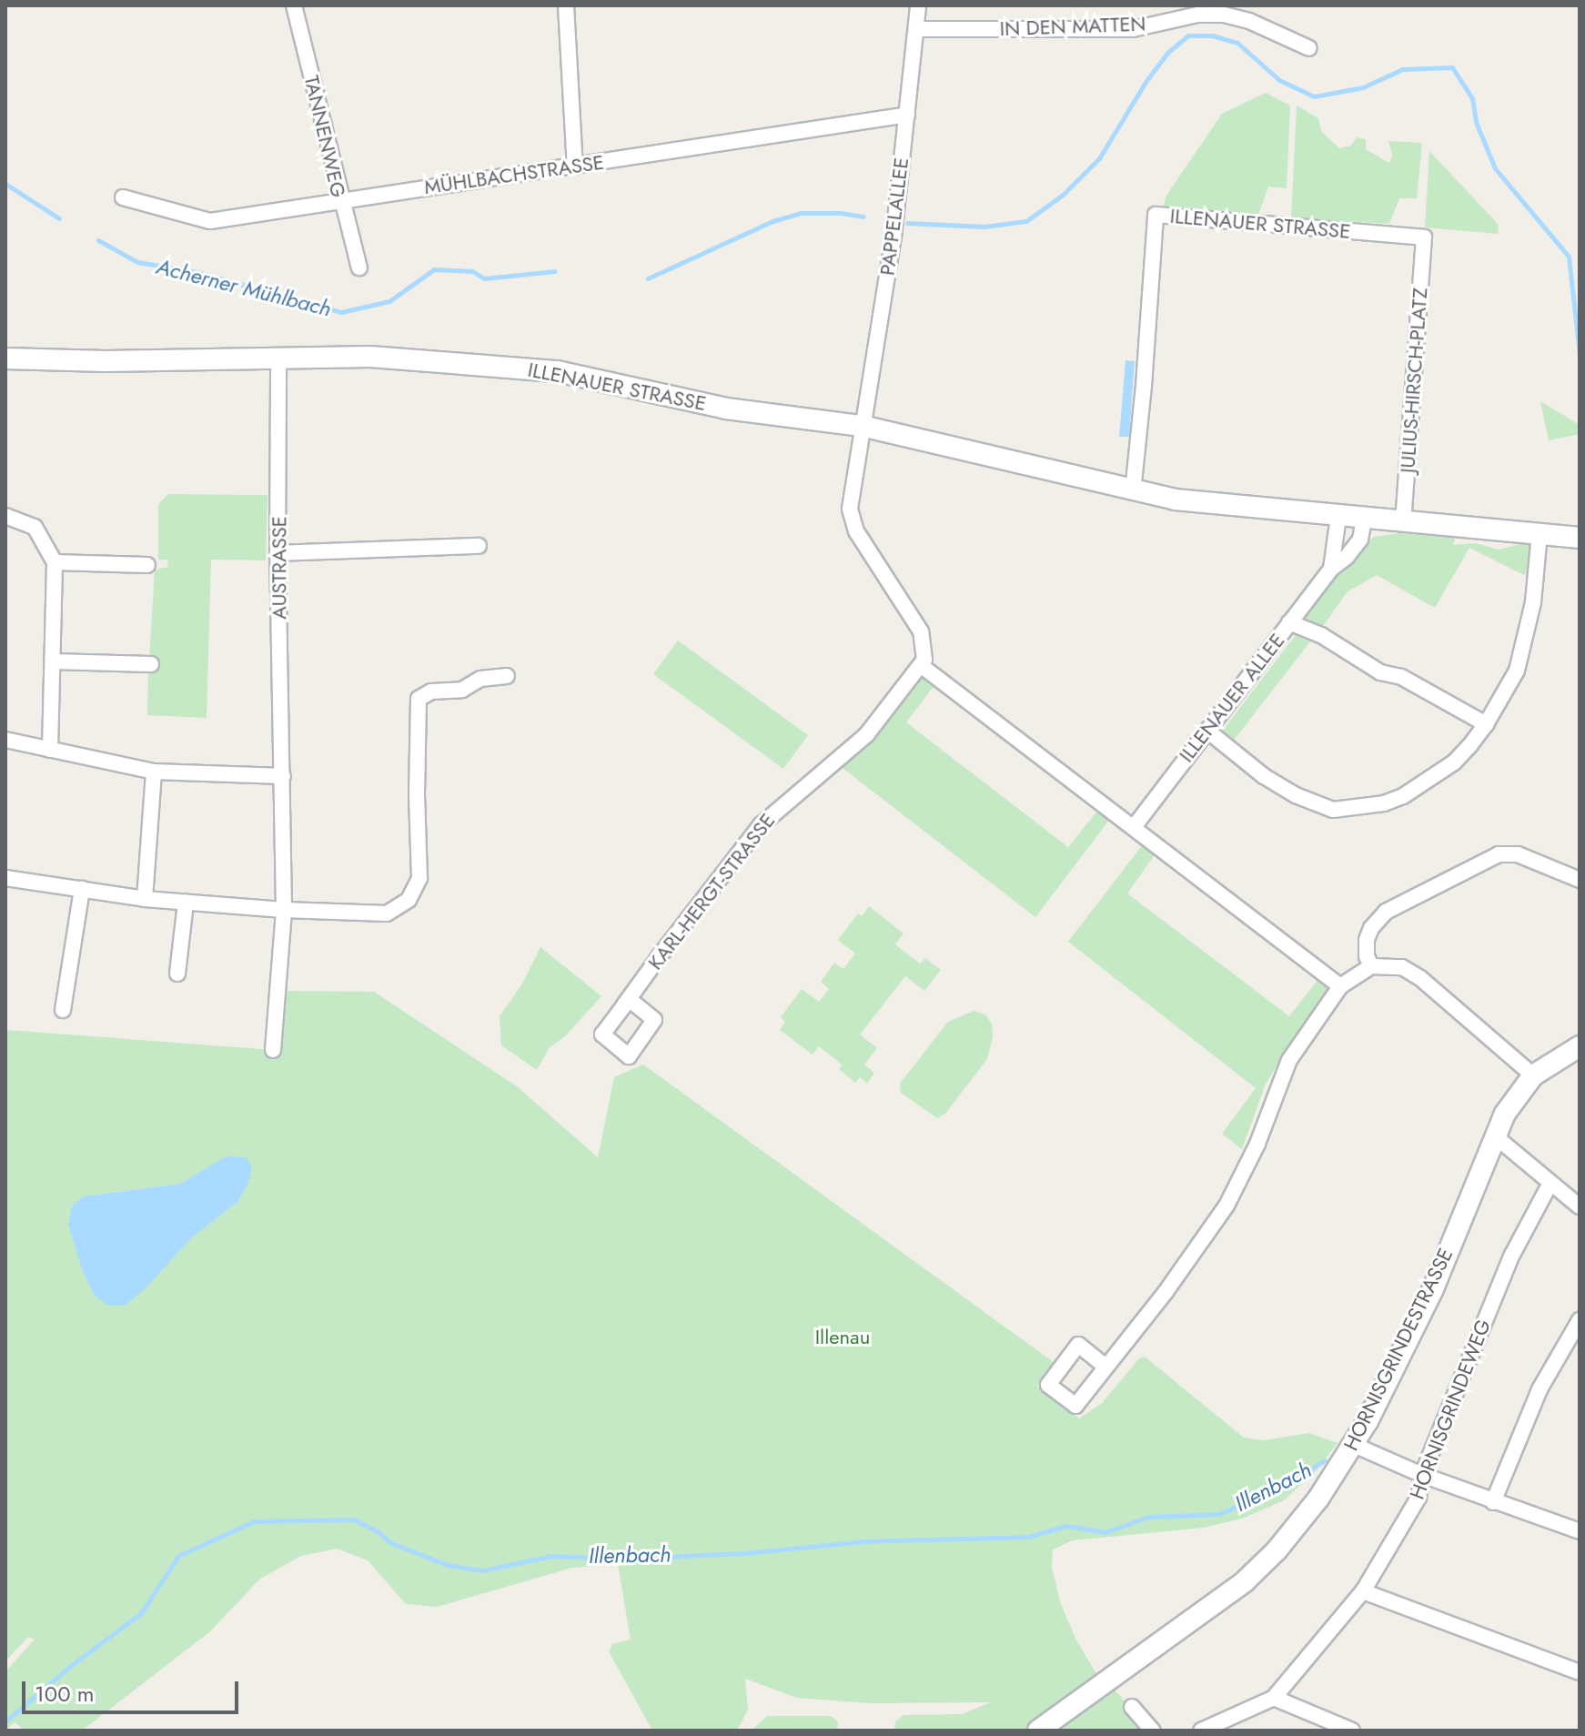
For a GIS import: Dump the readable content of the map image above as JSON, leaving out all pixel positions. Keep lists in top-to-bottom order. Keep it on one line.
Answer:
{"streets":{"main road":["ILLENAUER STRASSE","HORNISGRINDESTRASSE"],"street":["IN DEN MATTEN","TANNENWEG","MÜHLBACHSTRASSE","PAPPELALLEE","JULIUS-HIRSCH-PLATZ","AUSTRASSE","ILLENAUER ALLEE","KARL-HERGT-STRASSE","HORNISGRINDEWEG"]},"crossings":[["IN DEN MATTEN","PAPPELALLEE"],["TANNENWEG","MÜHLBACHSTRASSE"],["MÜHLBACHSTRASSE","PAPPELALLEE"],["PAPPELALLEE","ILLENAUER STRASSE"],["ILLENAUER STRASSE","JULIUS-HIRSCH-PLATZ"],["ILLENAUER STRASSE","AUSTRASSE"],["ILLENAUER STRASSE","ILLENAUER ALLEE"]],"water":["Acherner Mühlbach","Illenbach"],"parks":["Illenau"],"scale_bar":"100 m"}
